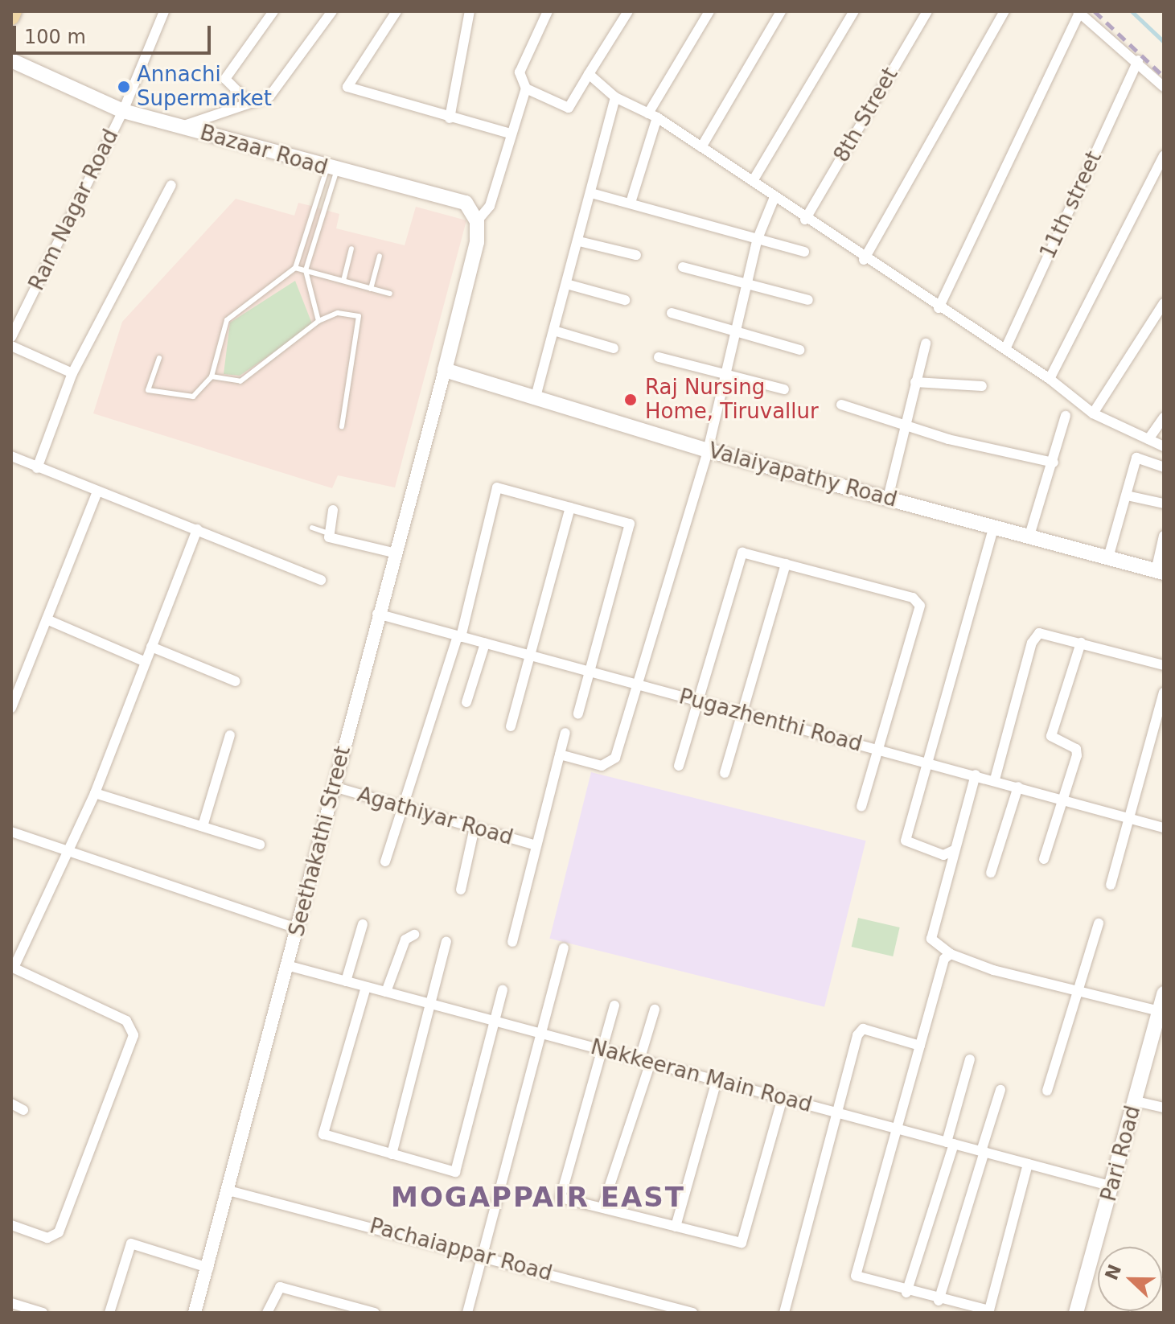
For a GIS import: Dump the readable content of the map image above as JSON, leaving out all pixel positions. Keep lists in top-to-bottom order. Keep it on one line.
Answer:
{"streets":{"main road":["Bazaar Road","Valaiyapathy Road","Pari Road"],"street":["8th Street","11th street","Ram Nagar Road","Pugazhenthi Road","Agathiyar Road","Seethakathi Street","Nakkeeran Main Road","Pachaiappar Road"]},"crossings":[["Bazaar Road","Ram Nagar Road"],["Valaiyapathy Road","Seethakathi Street"],["Pugazhenthi Road","Seethakathi Street"],["Agathiyar Road","Seethakathi Street"],["Seethakathi Street","Nakkeeran Main Road"],["Seethakathi Street","Pachaiappar Road"],["Nakkeeran Main Road","Pari Road"]],"districts":["MOGAPPAIR EAST"],"places":["Annachi Supermarket","Raj Nursing Home, Tiruvallur"],"scale_bar":"100 m","north":"left"}
